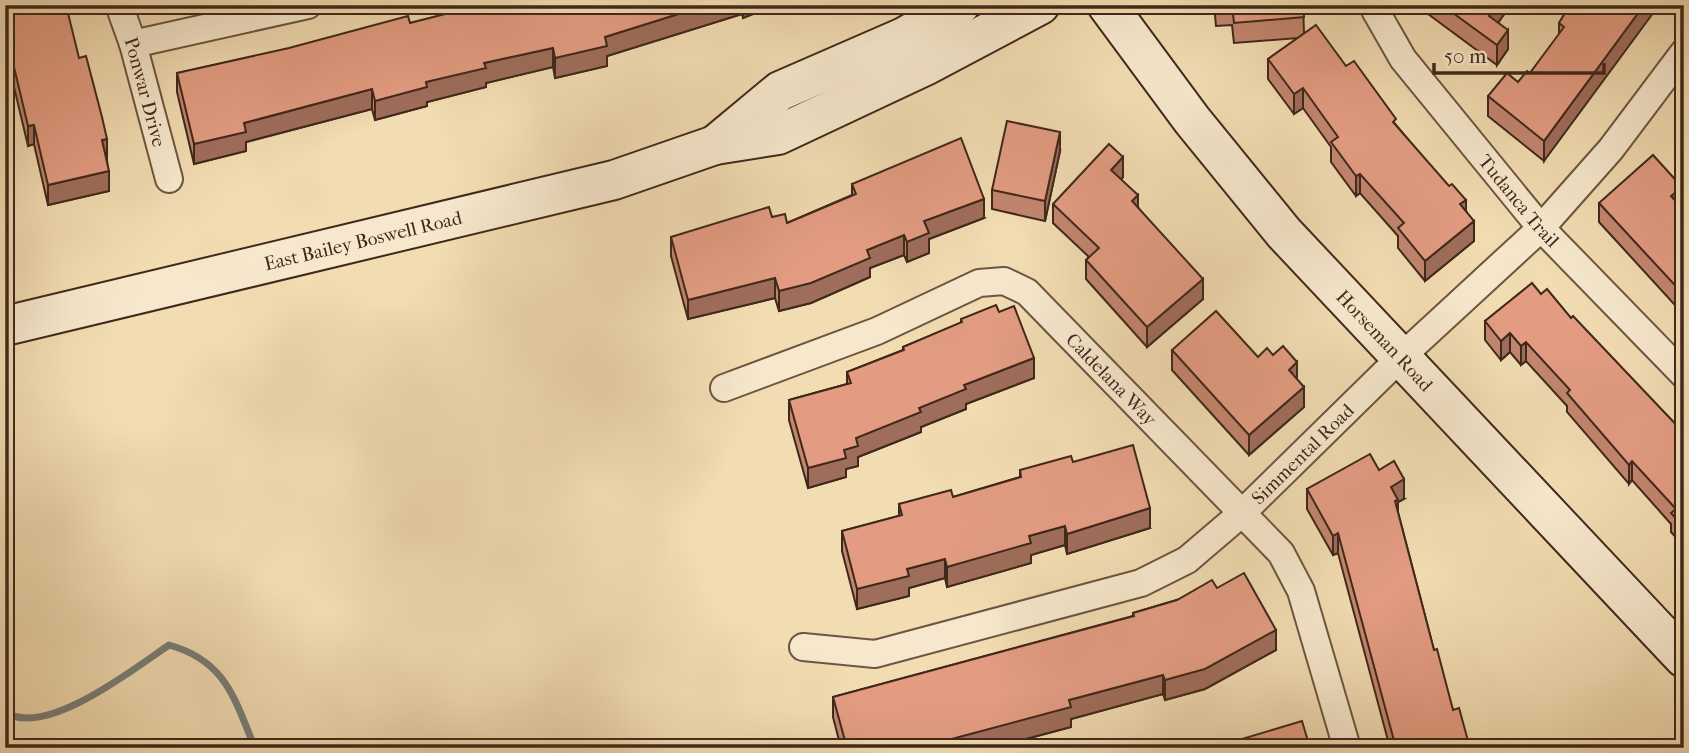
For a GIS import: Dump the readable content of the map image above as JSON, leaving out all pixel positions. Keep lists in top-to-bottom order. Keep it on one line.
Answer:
{"streets":{"street":["Ponwar Drive","Tudanca Trail","East Bailey Boswell Road","Horseman Road","Caldelana Way","Simmental Road"]},"crossings":[["Tudanca Trail","Simmental Road"],["Horseman Road","Simmental Road"],["Caldelana Way","Simmental Road"]],"scale_bar":"50 m"}
